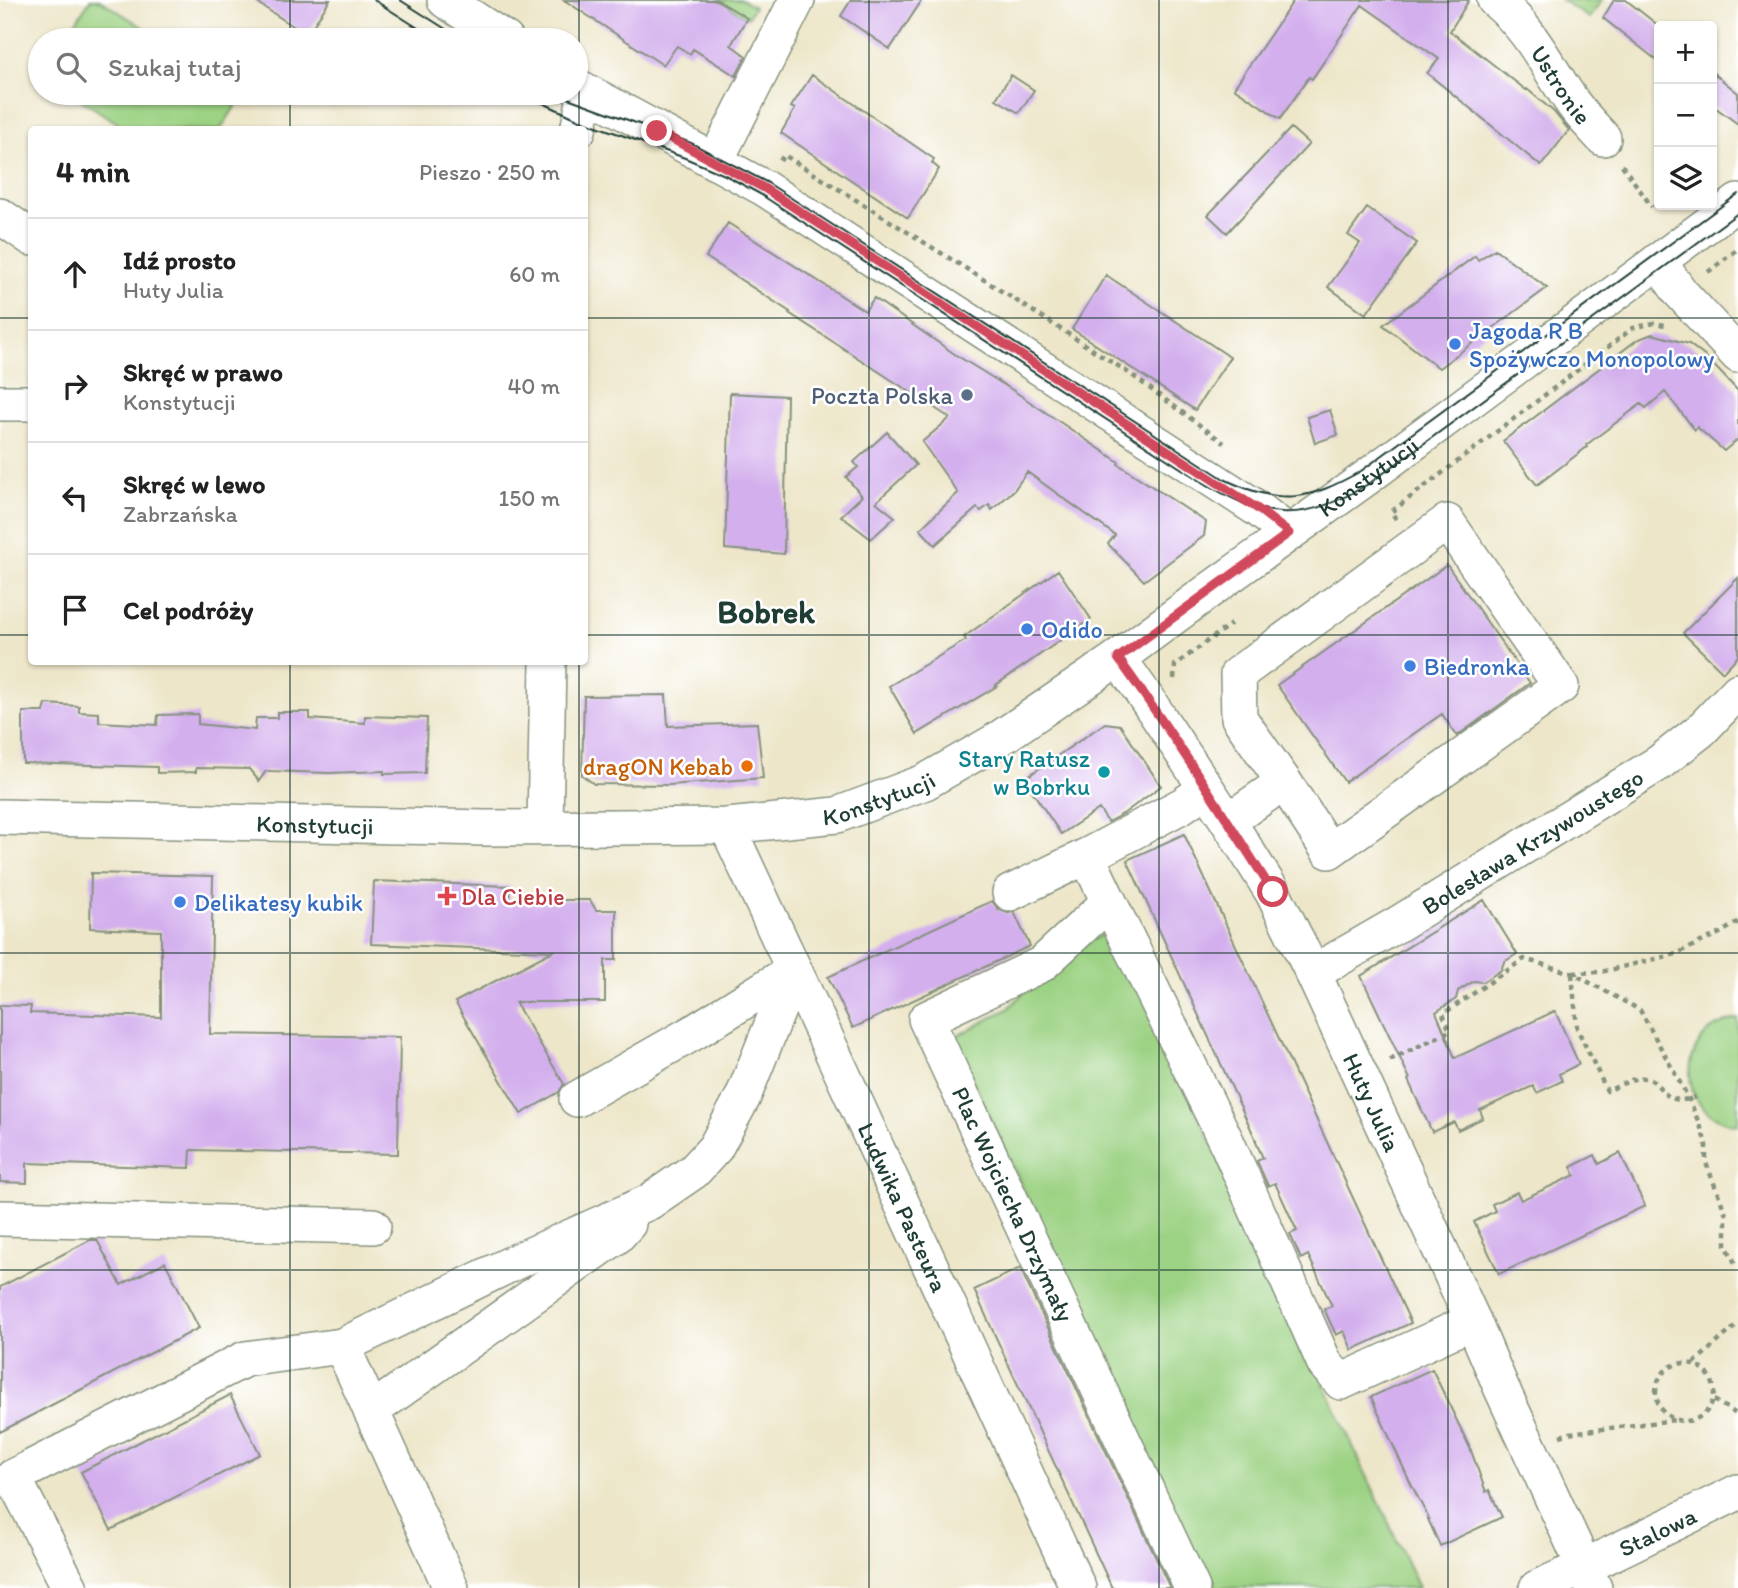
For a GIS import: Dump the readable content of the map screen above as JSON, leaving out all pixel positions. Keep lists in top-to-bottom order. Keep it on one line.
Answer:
{"streets":{"street":["Ustronie","Konstytucji","Bolesława Krzywoustego","Huty Julia","Plac Wojciecha Drzymały","Ludwika Pasteura","Stalowa"]},"crossings":[["Konstytucji","Huty Julia"],["Konstytucji","Ludwika Pasteura"],["Bolesława Krzywoustego","Huty Julia"],["Huty Julia","Stalowa"]],"districts":["Bobrek"],"places":{"other":["Jagoda R B Spożywczo Monopolowy","Poczta Polska","Odido","Biedronka","dragON Kebab","Stary Ratusz w Bobrku","Delikatesy kubik"],"health":["Dla Ciebie"]},"page":{"map_buttons":["+","−"],"search":"Szukaj tutaj","heading":["4 min","Pieszo · 250 m"],"list":[["Idź prosto","Huty Julia","60 m"],["Skręć w prawo","Konstytucji","40 m"],["Skręć w lewo","Zabrzańska","150 m"],"Cel podróży"]}}
